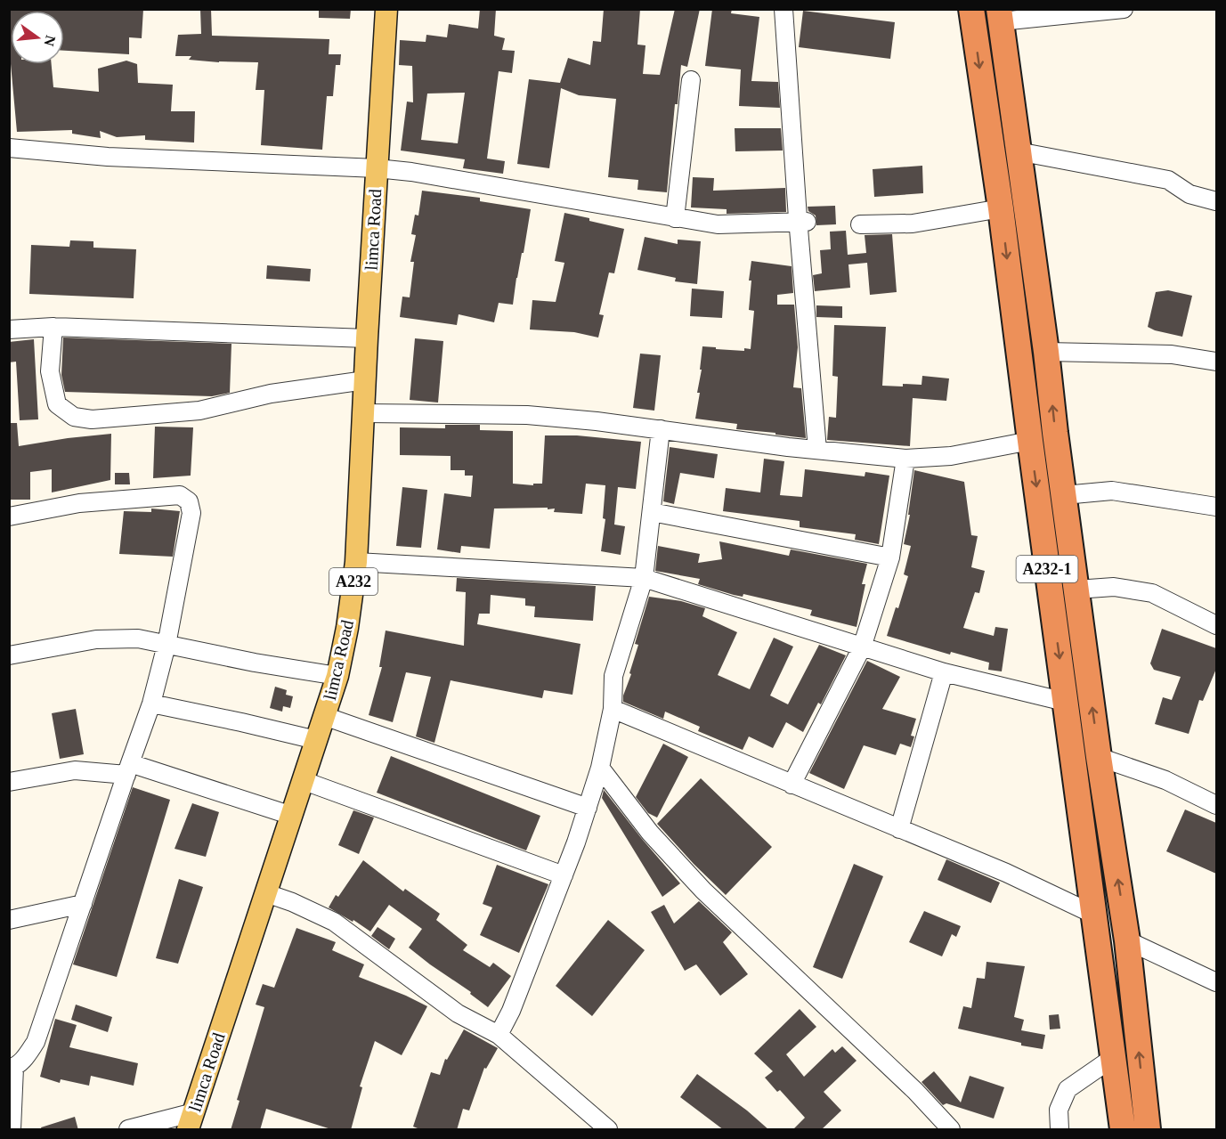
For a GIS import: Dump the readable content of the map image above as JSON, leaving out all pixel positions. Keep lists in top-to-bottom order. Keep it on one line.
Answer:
{"streets":{"highway":["A232-1"],"main road":["limca Road","A232"]},"north":"right"}
